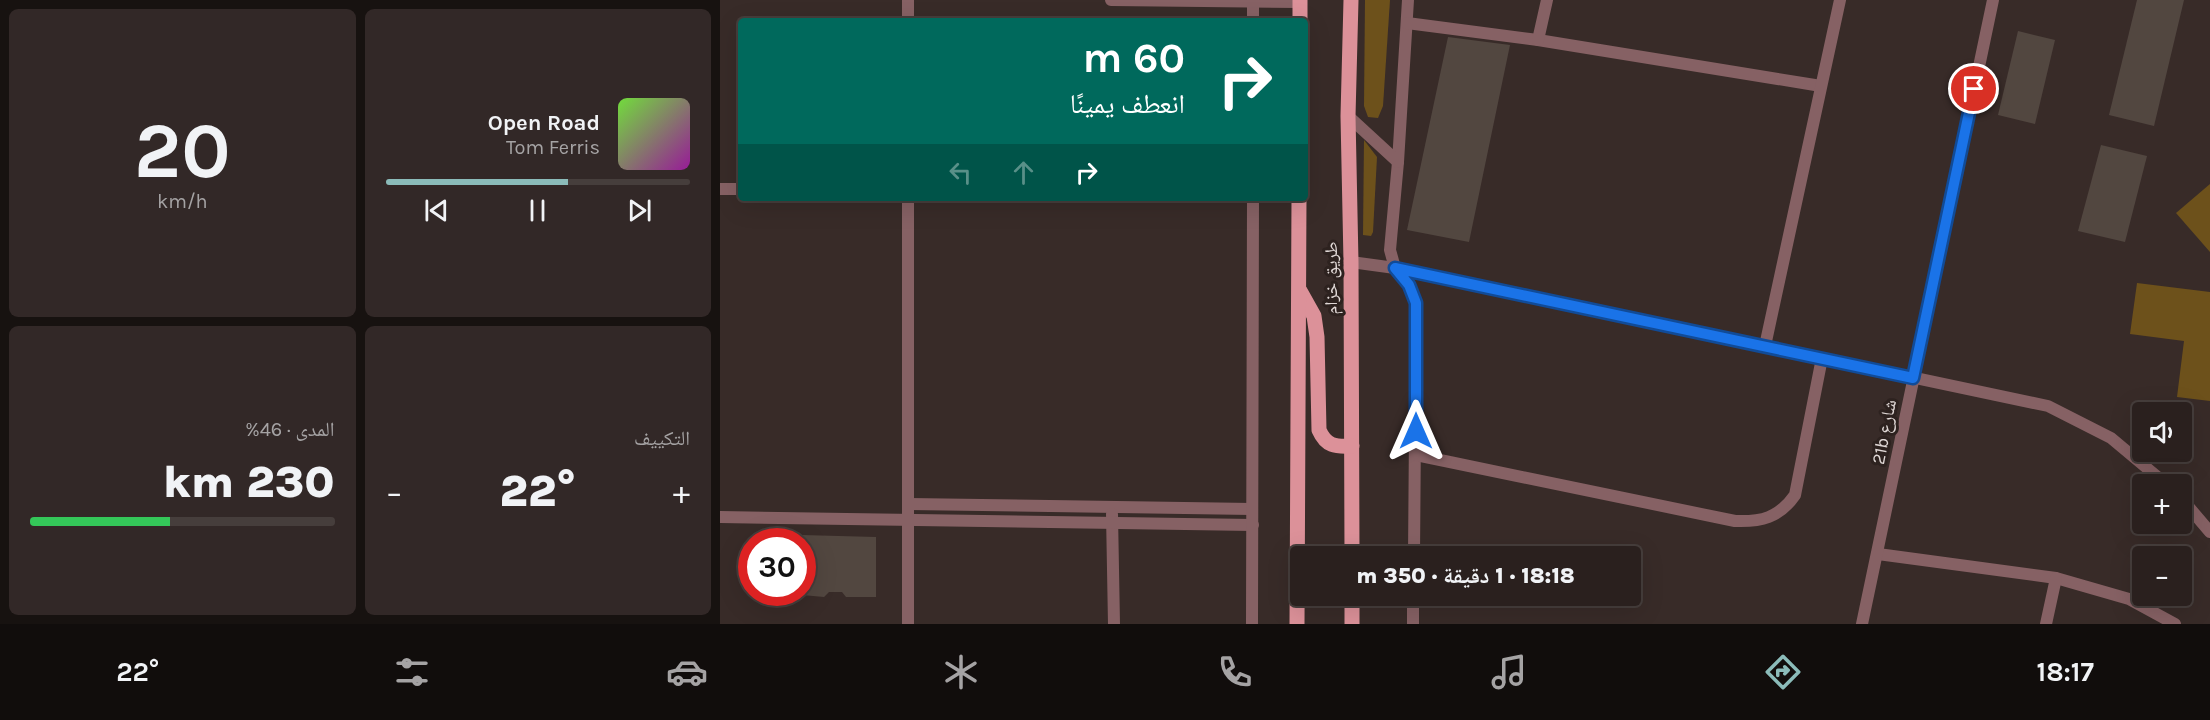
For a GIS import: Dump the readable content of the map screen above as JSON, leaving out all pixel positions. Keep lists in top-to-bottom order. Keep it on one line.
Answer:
{"streets":{"main road":["طريق خزام"],"street":["21b شارع"]},"page":{"tile":[["20","km/h"],"التكييف",["المدى · 46%","230 km"]],"turn":["60 m","انعطف يمينًا"],"song":["Open Road","Tom Ferris"],"map_buttons":["+","−"],"heat":["−","22°","+"],"limit":"30","trip":"18:18 · 1 دقيقة · 350 m","tabs":["18:17","22°"]}}
